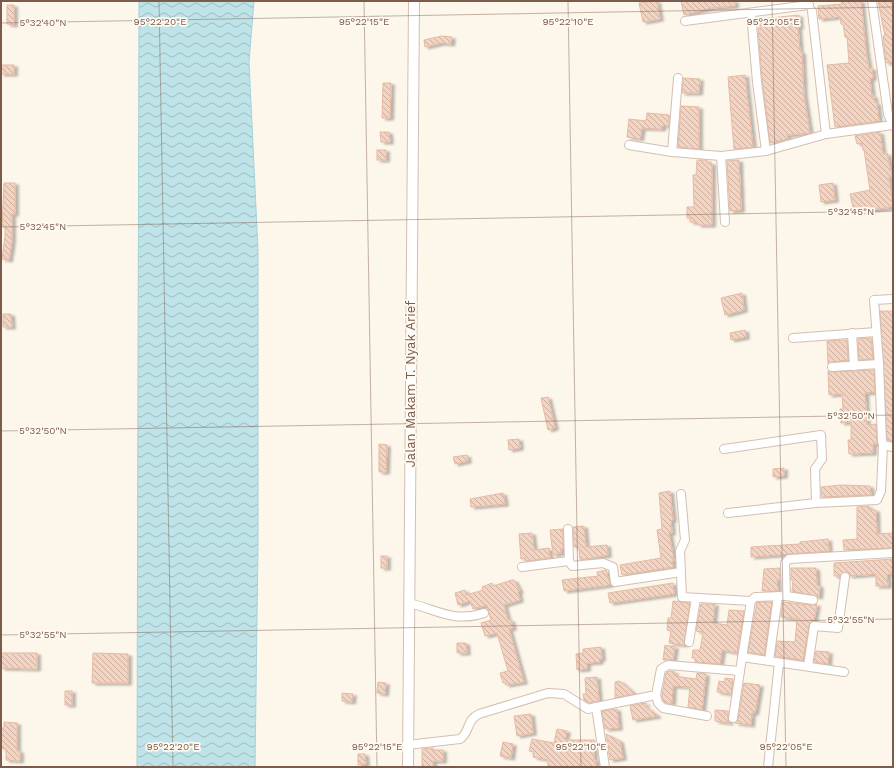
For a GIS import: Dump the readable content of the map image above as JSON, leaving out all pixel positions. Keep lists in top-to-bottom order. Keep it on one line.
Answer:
{"streets":{"street":["Jalan Makam T. Nyak Arief"]},"coordinates":["95°22'20\"E","95°22'15\"E","95°22'10\"E","95°22'05\"E","5°32'40\"N","5°32'45\"N","5°32'50\"N","5°32'55\"N"]}
